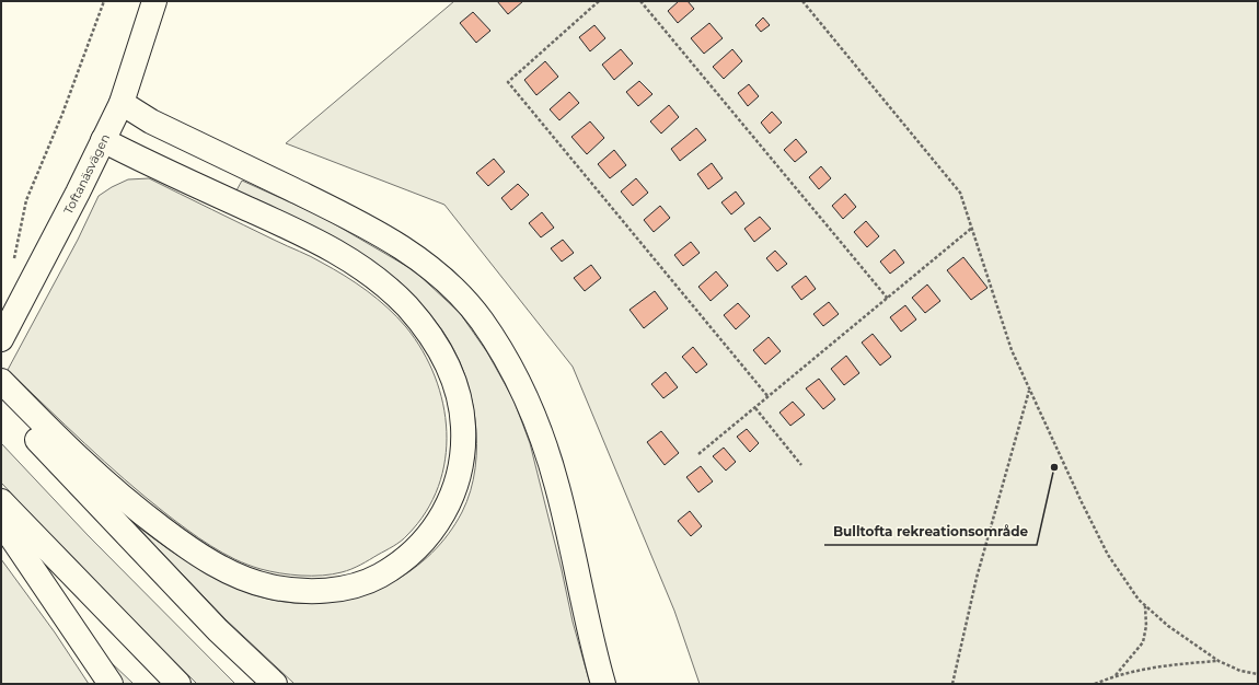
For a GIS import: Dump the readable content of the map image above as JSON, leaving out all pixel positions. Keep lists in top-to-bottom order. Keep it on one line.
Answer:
{"streets":{"main road":["Toftanäsvägen"]},"places":["Bulltofta rekreationsområde"]}
